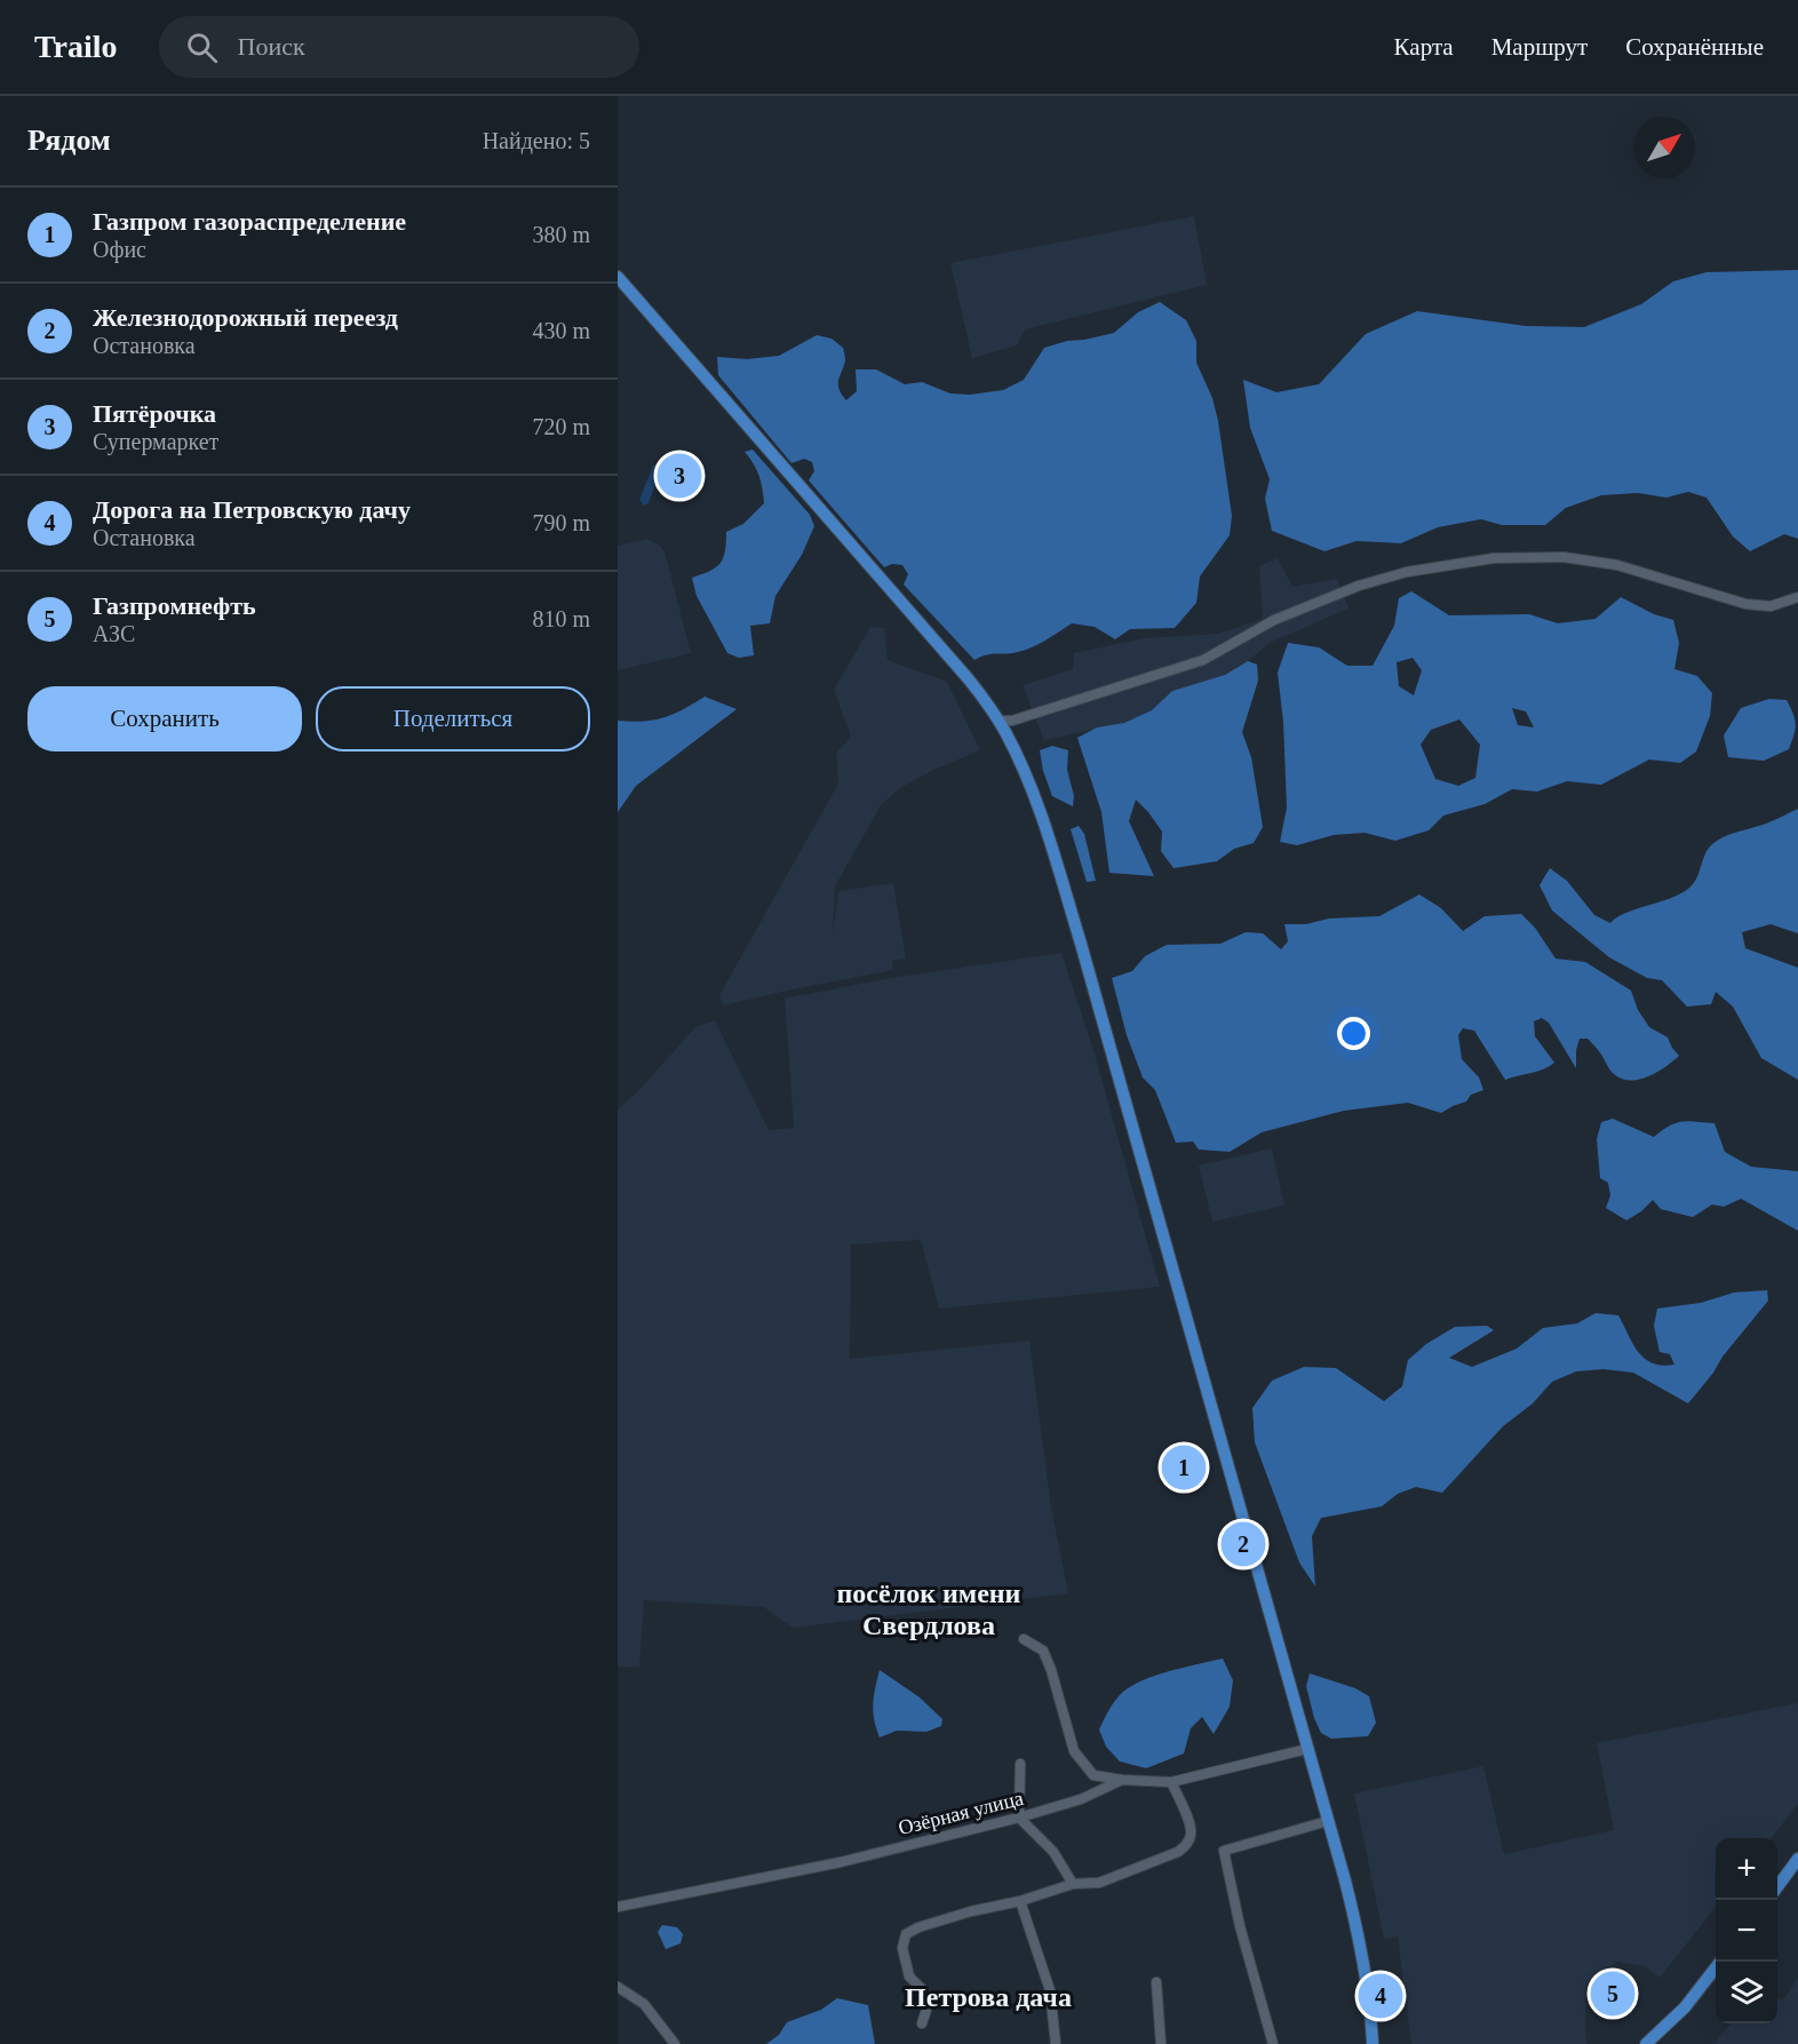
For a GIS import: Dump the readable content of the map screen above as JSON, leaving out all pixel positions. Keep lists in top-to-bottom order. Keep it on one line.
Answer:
{"streets":{"street":["Озёрная улица"]},"districts":["посёлок имени Свердлова","Петрова дача"],"north":"top right","page":{"header":"Trailo","search":"Поиск","nav":["Карта","Маршрут","Сохранённые"],"heading":["Рядом","Найдено: 5"],"list":[{"mark":"1","name":"Газпром газораспределение","note":"Офис","value":"380 m"},{"mark":"2","name":"Железнодорожный переезд","note":"Остановка","value":"430 m"},{"mark":"3","name":"Пятёрочка","note":"Супермаркет","value":"720 m"},{"mark":"4","name":"Дорога на Петровскую дачу","note":"Остановка","value":"790 m"},{"mark":"5","name":"Газпромнефть","note":"АЗС","value":"810 m"}],"pins":["3","1","2","5","4"],"buttons":["Сохранить","Поделиться"],"map_buttons":["+","−"]}}
